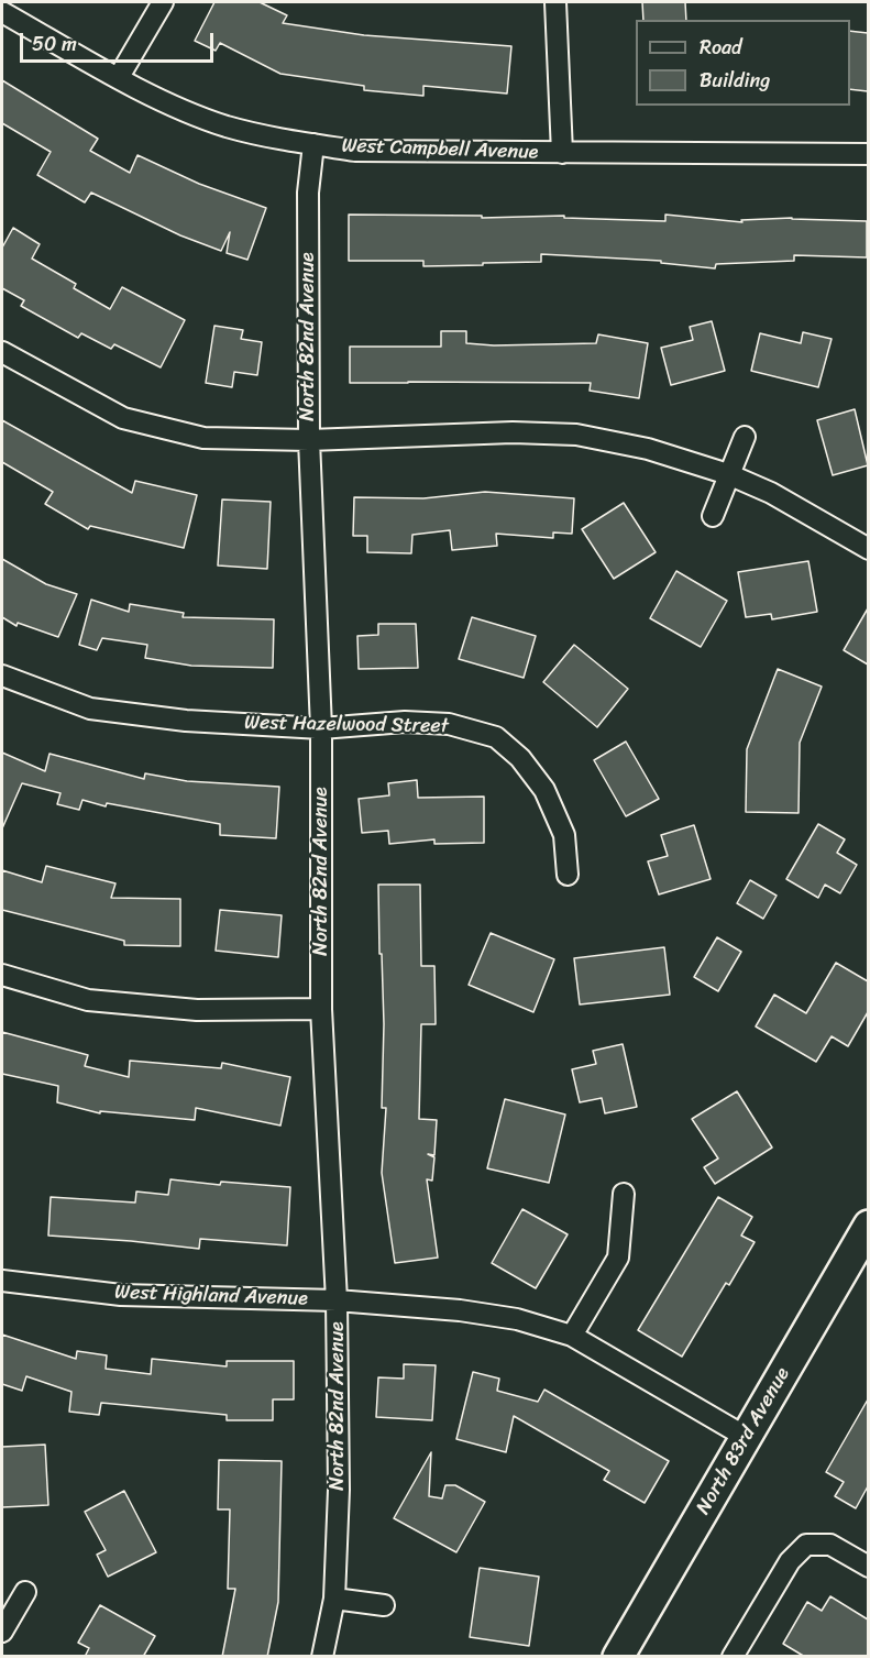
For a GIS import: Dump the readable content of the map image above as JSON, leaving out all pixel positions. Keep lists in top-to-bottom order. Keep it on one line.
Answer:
{"streets":{"main road":["North 83rd Avenue"],"street":["West Campbell Avenue","North 82nd Avenue","West Hazelwood Street","West Highland Avenue"]},"crossings":[["West Campbell Avenue","North 82nd Avenue"],["North 82nd Avenue","West Hazelwood Street"],["North 82nd Avenue","West Highland Avenue"],["West Highland Avenue","North 83rd Avenue"]],"legend":["Road","Building"],"scale_bar":"50 m"}
